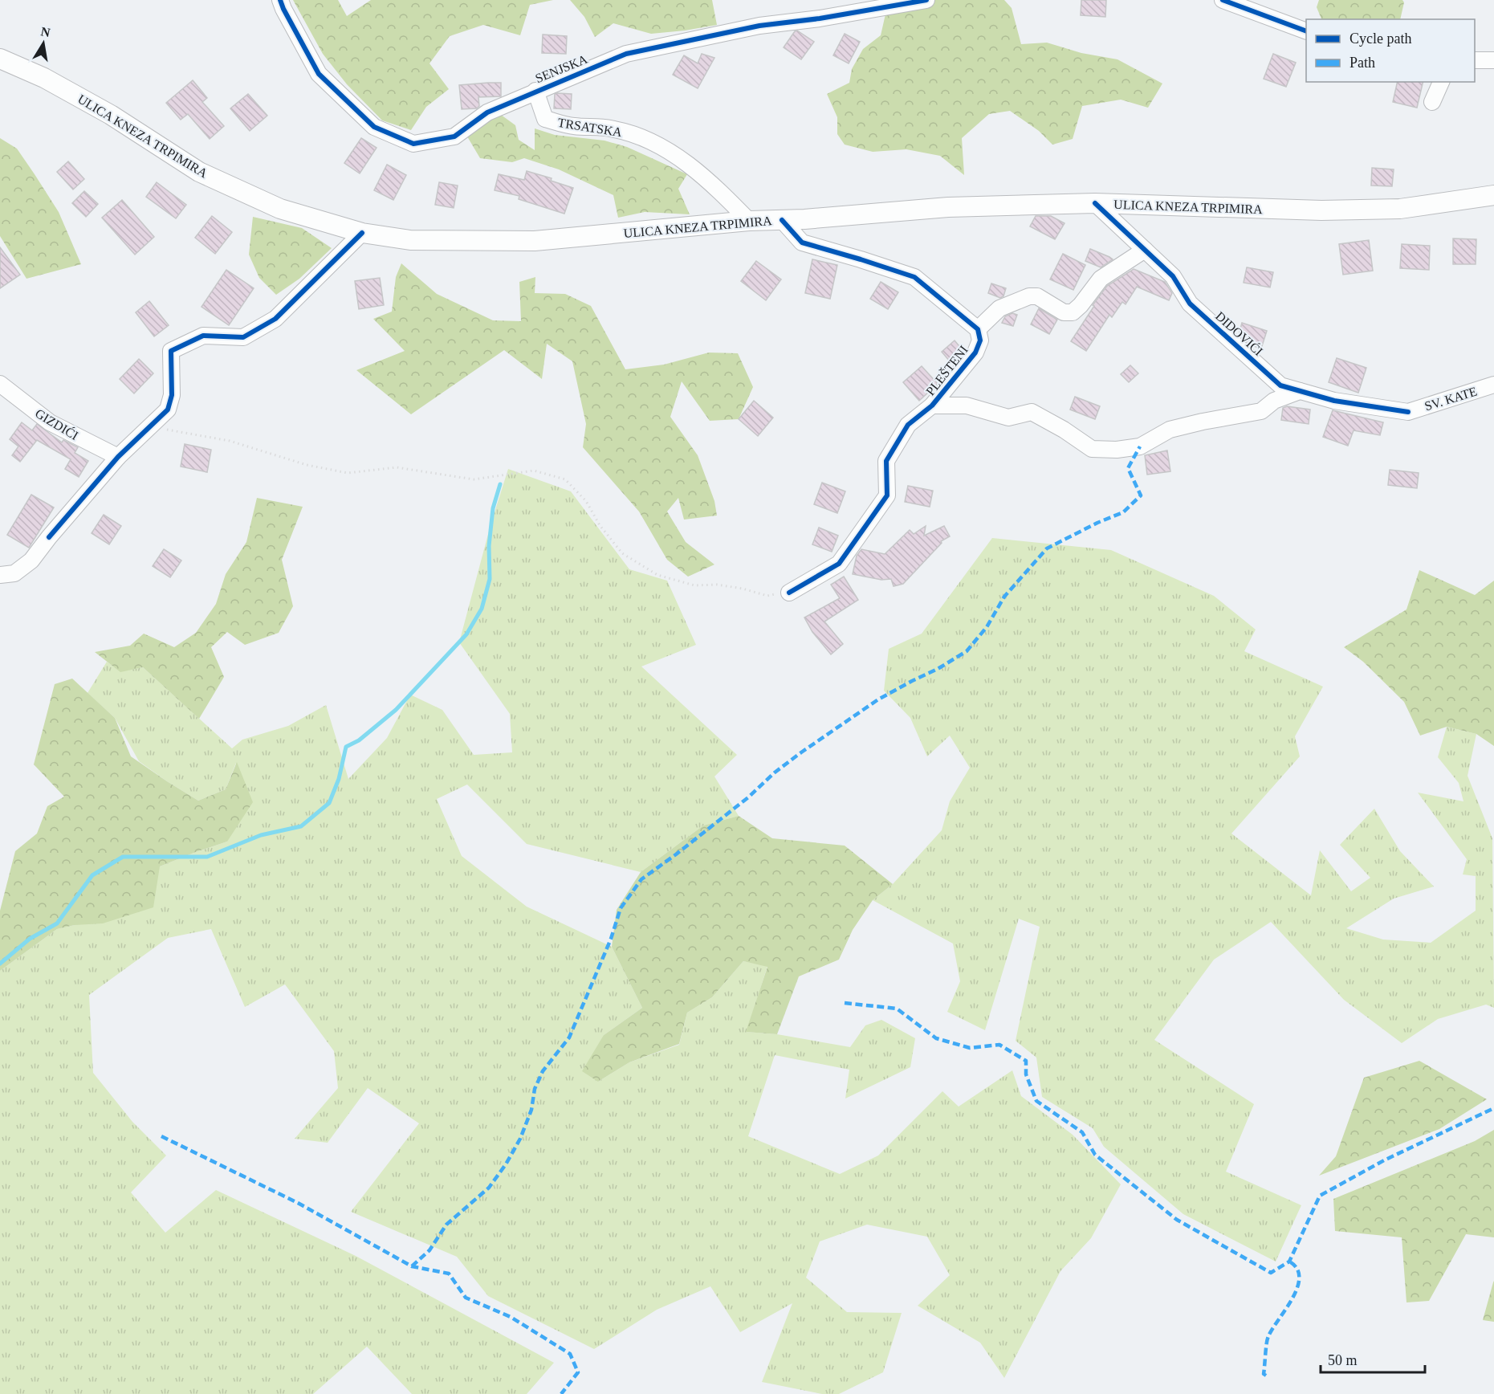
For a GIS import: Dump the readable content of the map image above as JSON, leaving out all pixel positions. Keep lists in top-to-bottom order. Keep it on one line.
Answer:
{"streets":{"main road":["ULICA KNEZA TRPIMIRA"],"street":["SENJSKA","TRSATSKA","DIDOVIĆI","PLEŠTENI","SV. KATE","GIZDIĆI"]},"crossings":[["SENJSKA","TRSATSKA"],["TRSATSKA","ULICA KNEZA TRPIMIRA"],["ULICA KNEZA TRPIMIRA","DIDOVIĆI"],["DIDOVIĆI","SV. KATE"]],"legend":["Cycle path","Path"],"scale_bar":"50 m","north":"top"}
